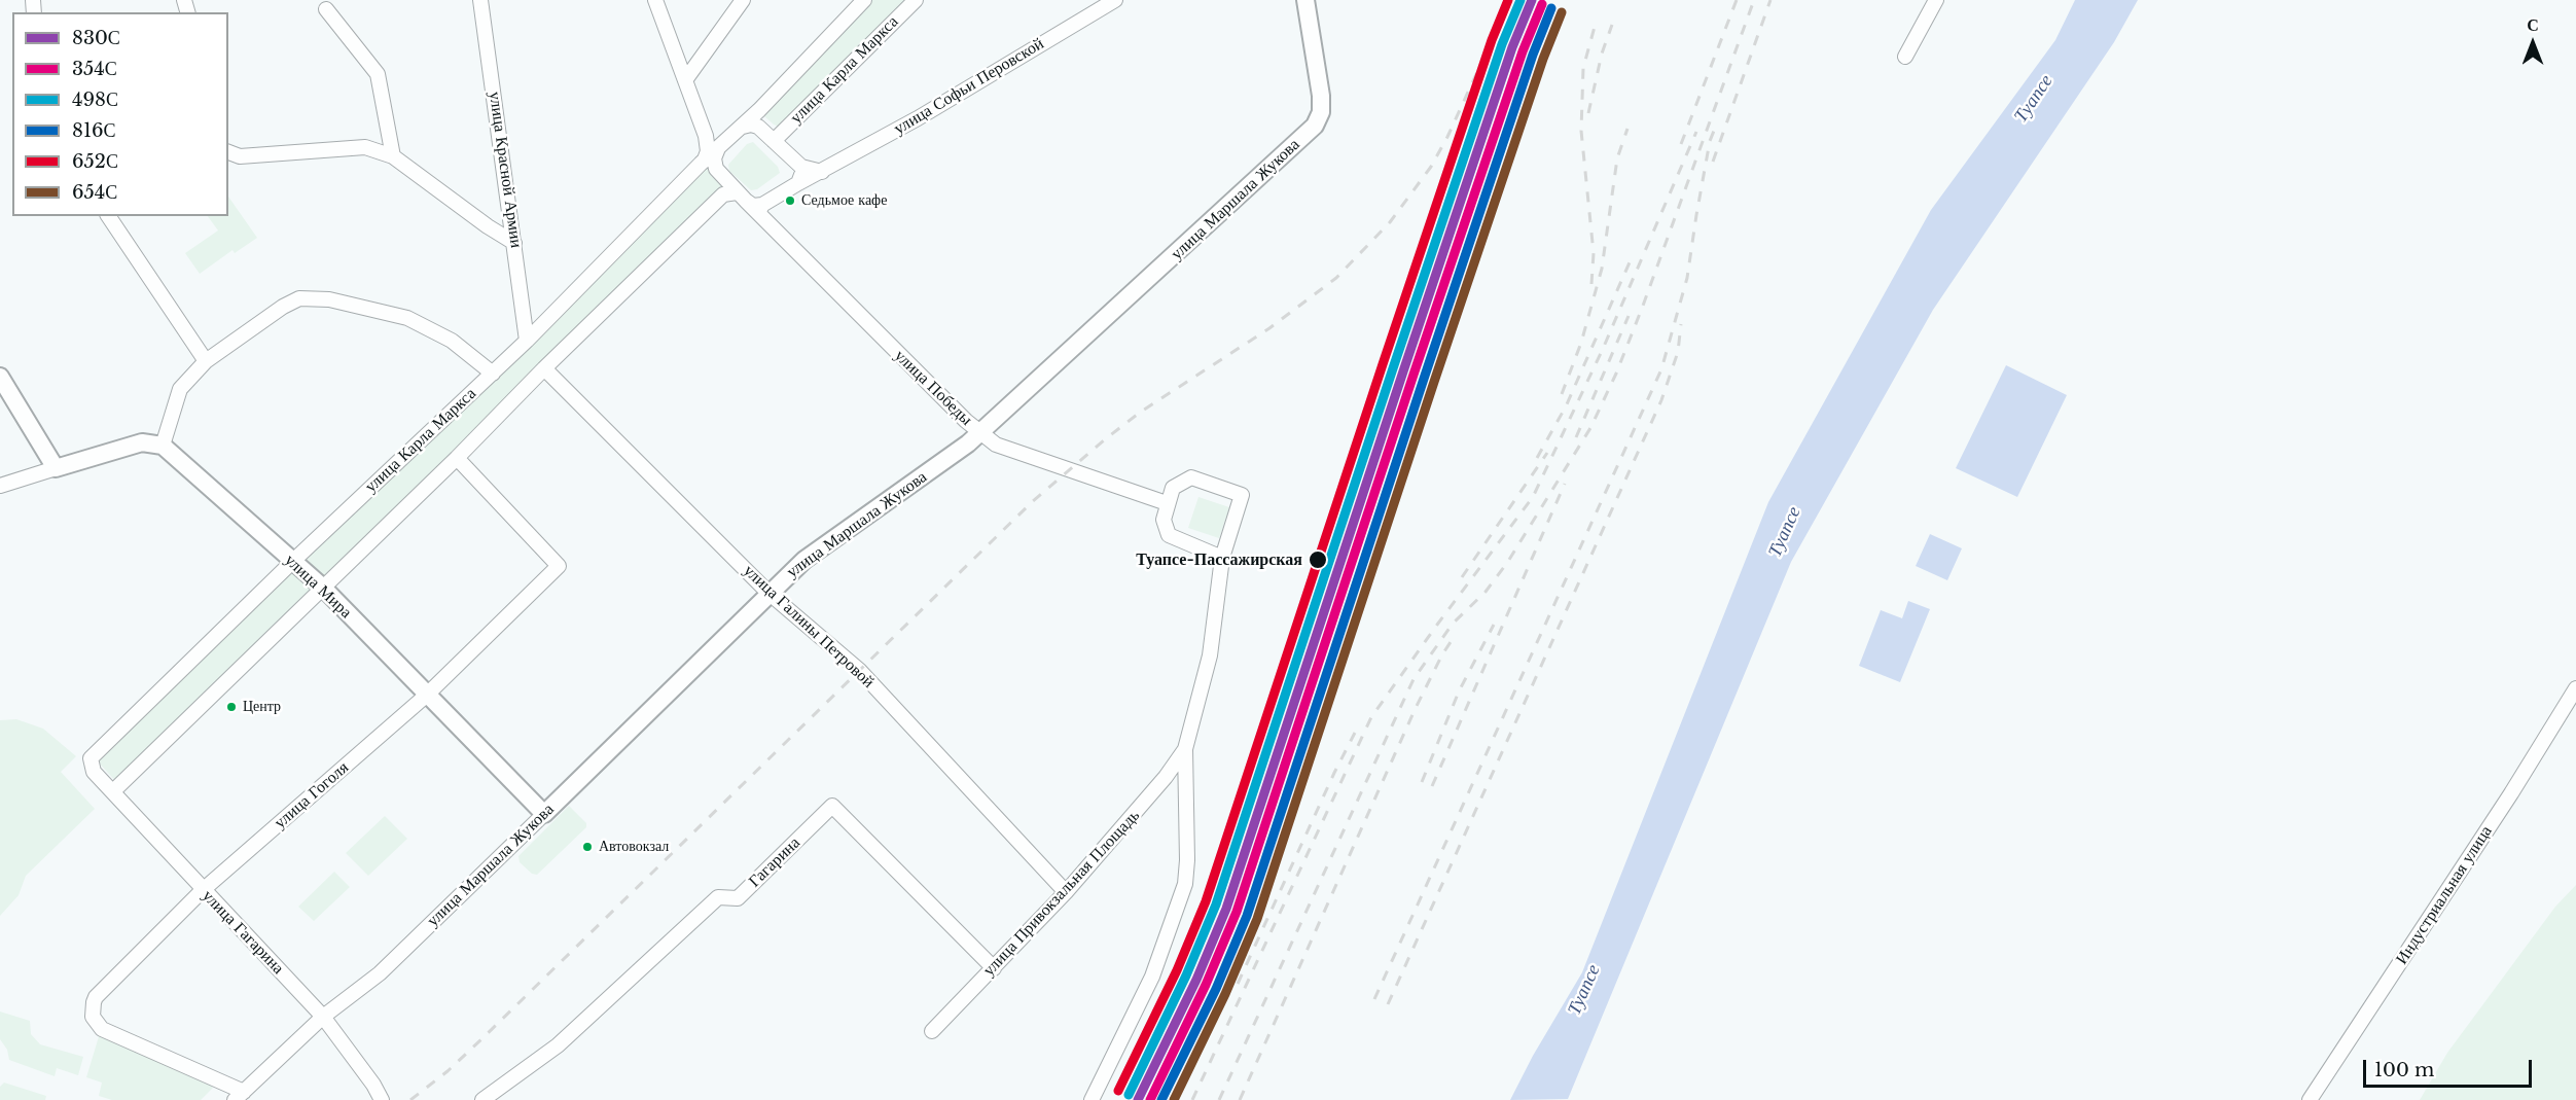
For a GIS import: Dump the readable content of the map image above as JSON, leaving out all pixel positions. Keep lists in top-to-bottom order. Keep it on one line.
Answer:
{"streets":{"main road":["улица Маршала Жукова","улица Мира"],"street":["улица Карла Маркса","улица Софьи Перовской","улица Красной Армии","улица Победы","улица Галины Петровой","улица Гоголя","Гагарина","улица Привокзальная Площадь","Индустриальная улица","улица Гагарина"]},"crossings":[["улица Карла Маркса","улица Красной Армии"],["улица Карла Маркса","улица Мира"],["улица Карла Маркса","улица Галины Петровой"],["улица Карла Маркса","улица Гоголя"],["улица Карла Маркса","улица Гагарина"],["улица Софьи Перовской","улица Победы"],["улица Маршала Жукова","улица Победы"],["улица Маршала Жукова","улица Мира"],["улица Маршала Жукова","улица Галины Петровой"],["улица Маршала Жукова","улица Гоголя"],["улица Маршала Жукова","улица Гагарина"],["улица Победы","улица Привокзальная Площадь"],["улица Мира","улица Гоголя"],["улица Галины Петровой","улица Привокзальная Площадь"],["улица Гоголя","улица Гагарина"],["Гагарина","улица Привокзальная Площадь"]],"water":["Туапсе"],"places":["Седьмое кафе","Туапсе-Пассажирская","Центр","Автовокзал"],"lines":["transit line 830С","transit line 498С","transit line 652С","transit line 354С","transit line 816С","transit line 654С"],"legend":["830С","354С","498С","816С","652С","654С"],"scale_bar":"100 m","north":"top"}
